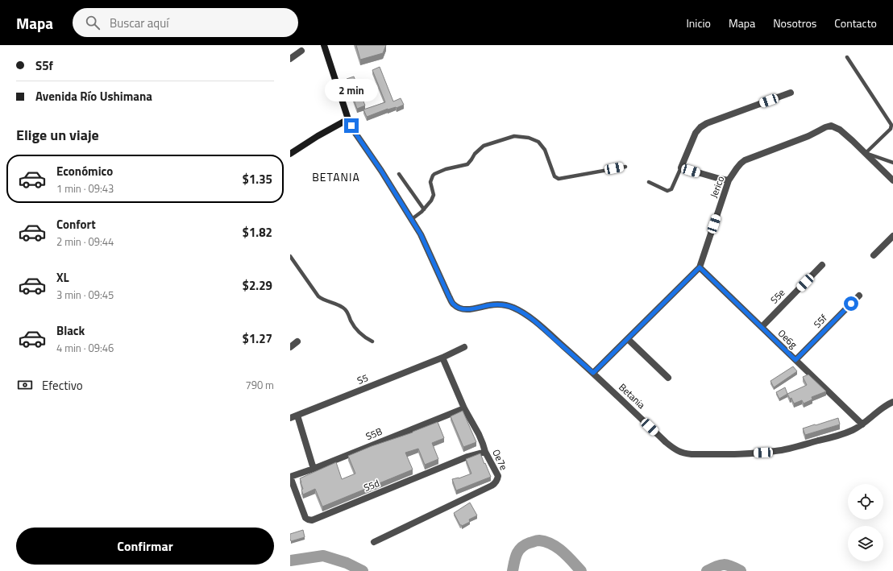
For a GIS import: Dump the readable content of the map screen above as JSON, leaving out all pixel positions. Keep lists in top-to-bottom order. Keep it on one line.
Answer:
{"streets":{"street":["Jerico","S5e","S5f","Oe6g","S5","Betania","S5B","Oe7e","S5d"]},"crossings":[["Jerico","Oe6g"],["Jerico","Betania"],["S5e","Oe6g"],["S5f","Oe6g"],["Oe6g","Betania"],["S5","Oe7e"],["S5B","Oe7e"],["S5B","S5d"],["Oe7e","S5d"]],"districts":["BETANIA"],"page":{"header":"Mapa","search":"Buscar aquí","nav":["Inicio","Mapa","Nosotros","Contacto"],"banner":["S5f","Avenida Río Ushimana"],"bubble":"2 min","heading":"Elige un viaje","list":[{"name":"Económico","note":"1 min · 09:43","value":"$1.35"},{"name":"Confort","note":"2 min · 09:44","value":"$1.82"},{"name":"XL","note":"3 min · 09:45","value":"$2.29"},{"name":"Black","note":"4 min · 09:46","value":"$1.27"}],"pay":["Efectivo","790 m"],"buttons":"Confirmar"}}
